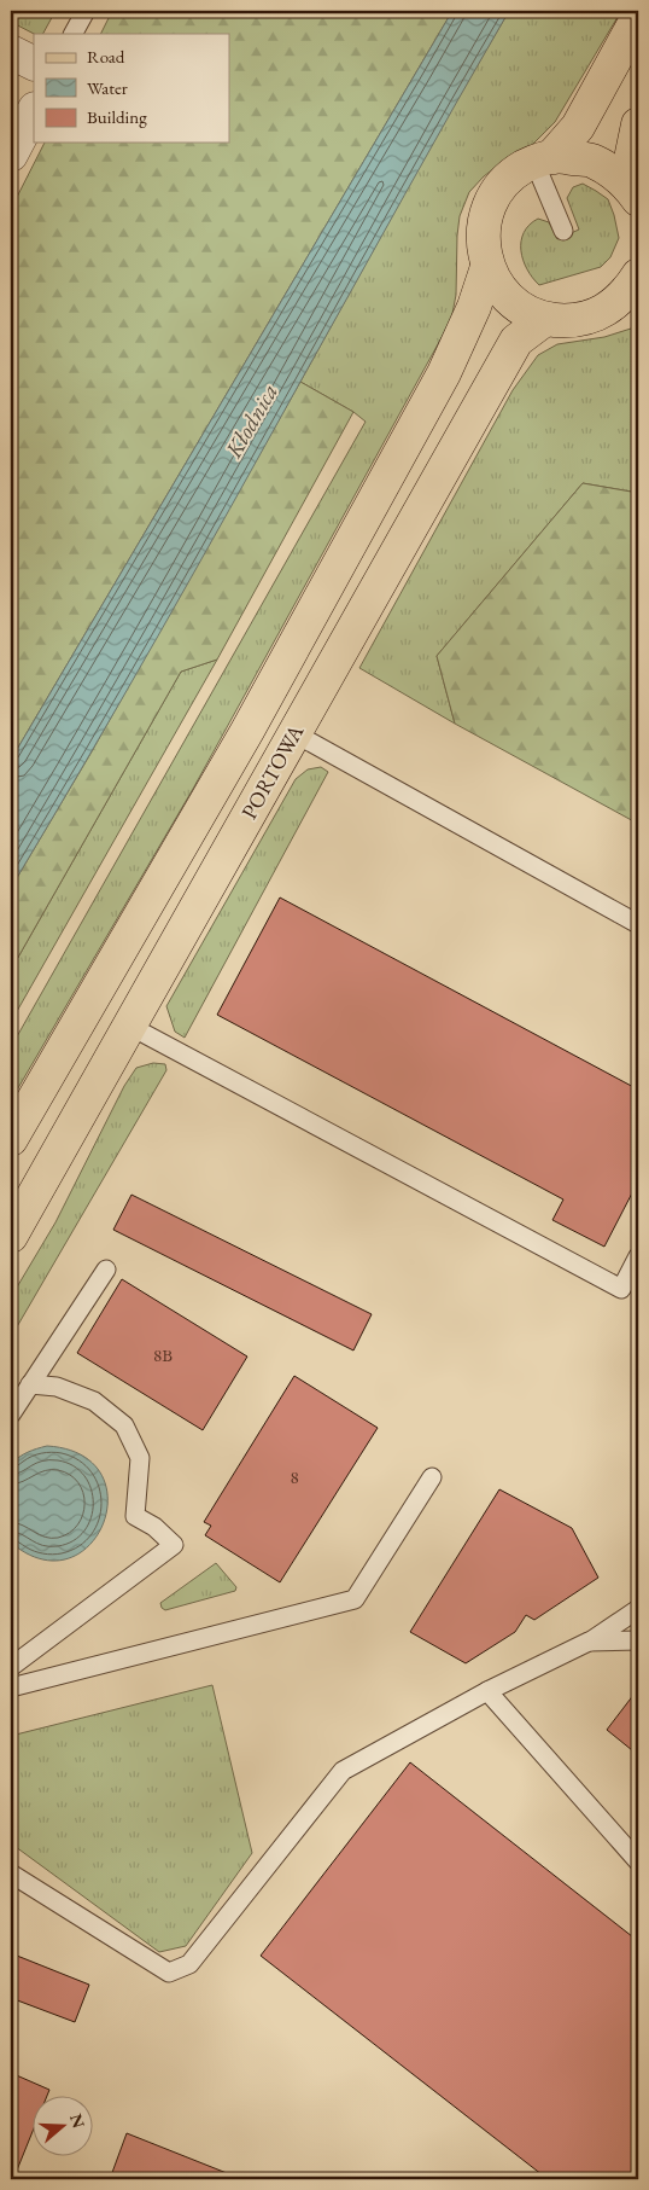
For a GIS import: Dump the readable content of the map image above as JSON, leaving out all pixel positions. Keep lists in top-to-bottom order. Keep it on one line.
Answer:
{"streets":{"main road":["PORTOWA"]},"water":["Kłodnica"],"house_numbers":["8B","8"],"legend":["Road","Water","Building"],"north":"right"}
